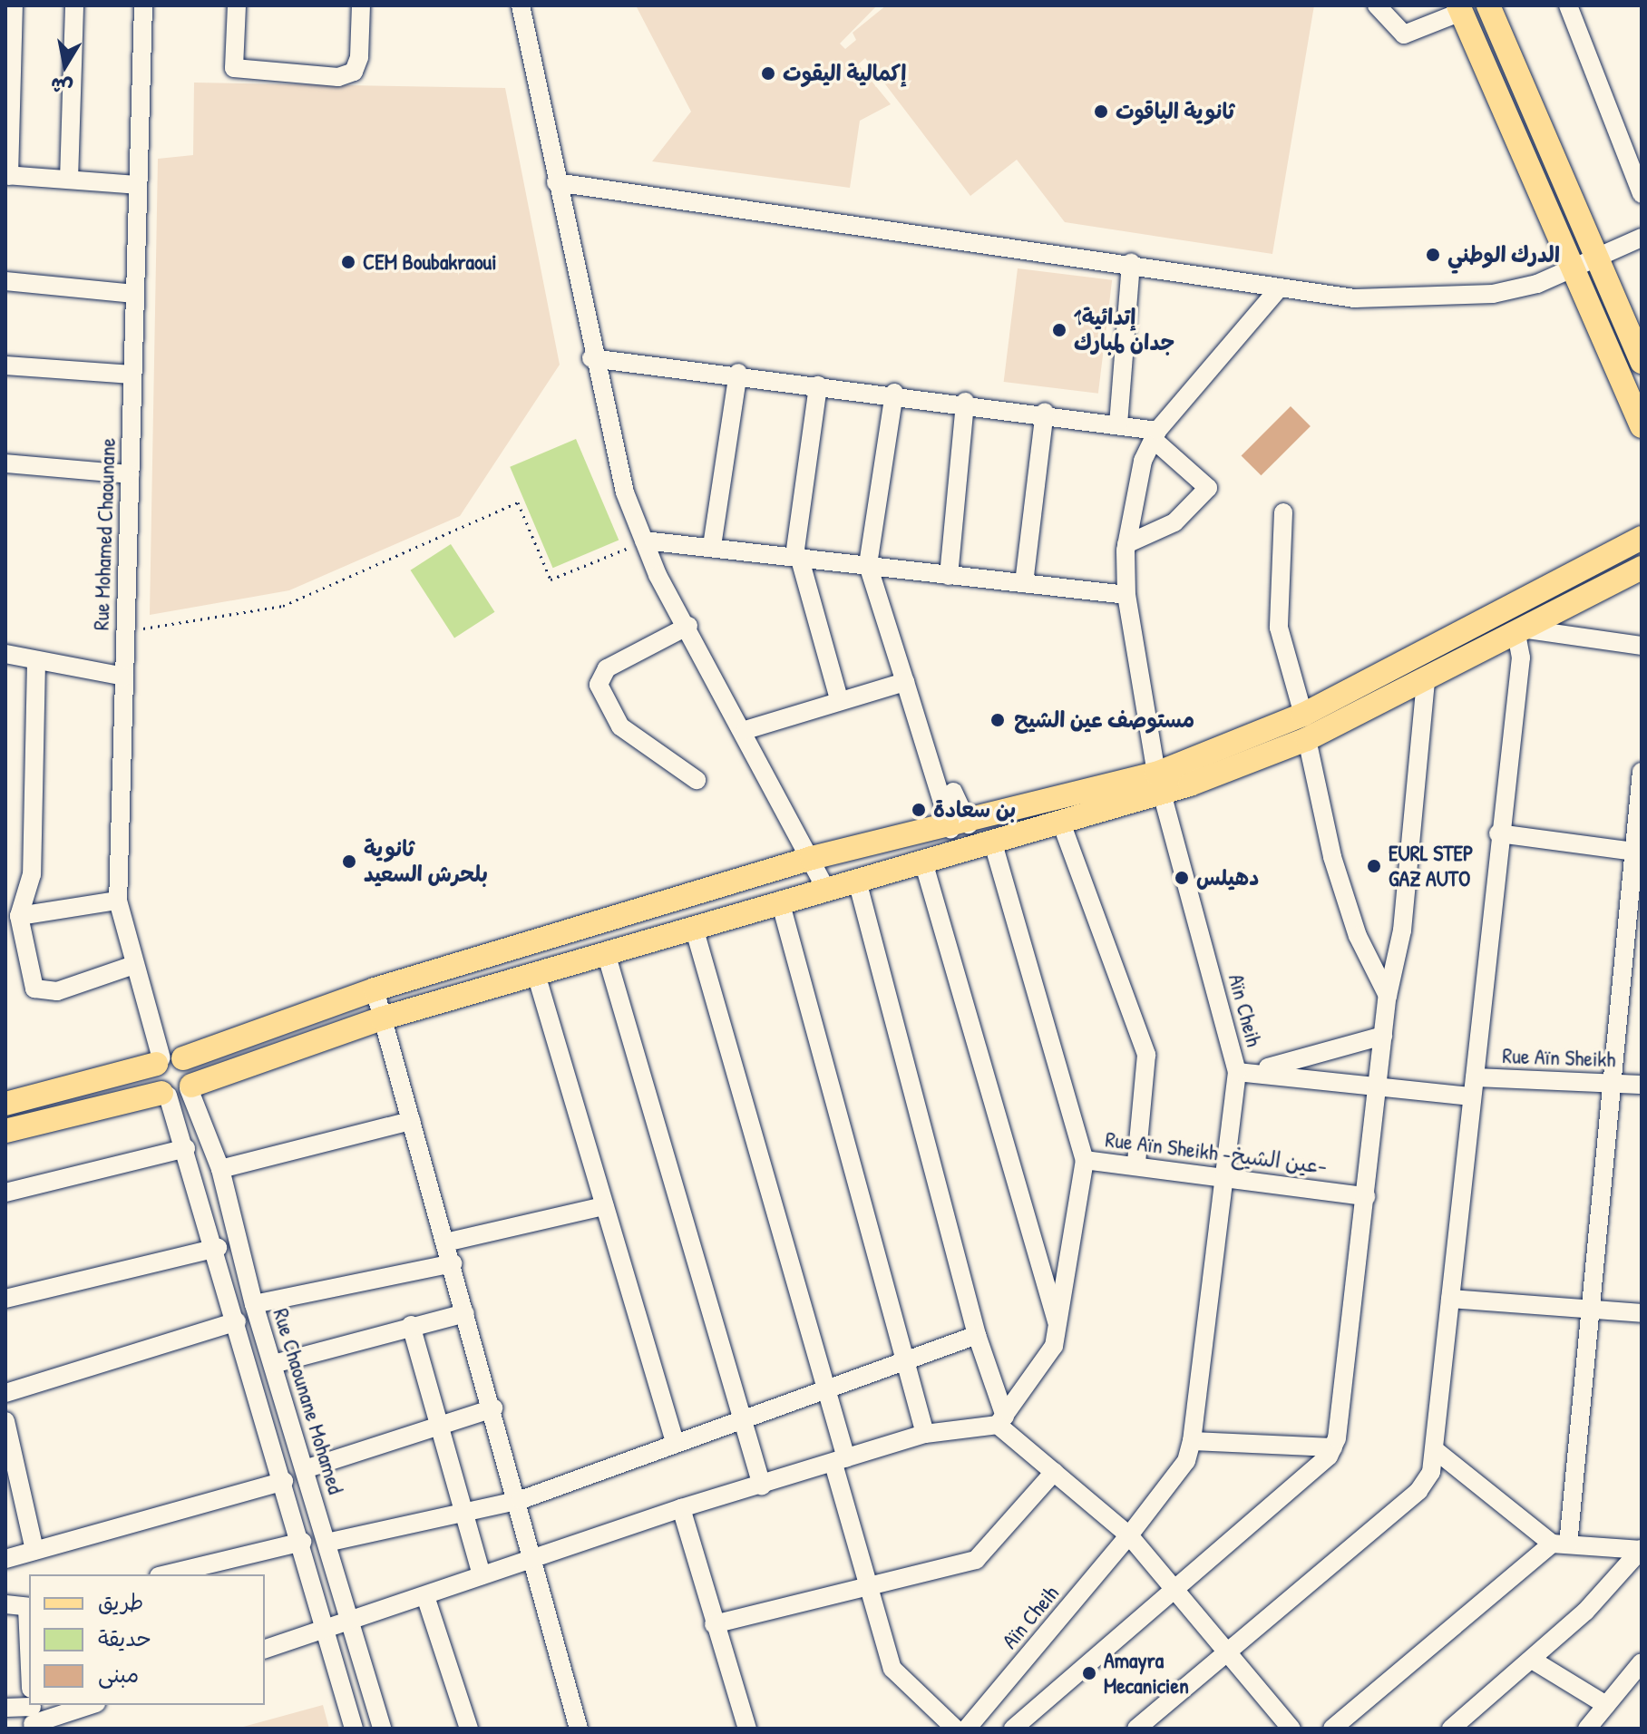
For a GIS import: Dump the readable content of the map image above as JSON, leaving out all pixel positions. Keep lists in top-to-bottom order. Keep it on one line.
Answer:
{"streets":{"street":["Rue Mohamed Chaounane","Aïn Cheih","Rue Aïn Sheikh","Rue Aïn Sheikh -عين الشيخ-","Rue Chaounane Mohamed"]},"crossings":[["Aïn Cheih","Rue Aïn Sheikh"],["Aïn Cheih","Rue Aïn Sheikh -عين الشيخ-"]],"places":["إكمالية اليقوت","ثانوية الياقوت","الدرك الوطني","CEM Boubakraoui","1إتدائية جدان لمبارك","مستوصف عين الشيح","بن سعادة","ثانوية بلحرش السعيد","EURL STEP GAZ AUTO","دهيلس","Amayra Mecanicien"],"legend":["طريق","حديقة","مبنى"],"north":"bottom"}
